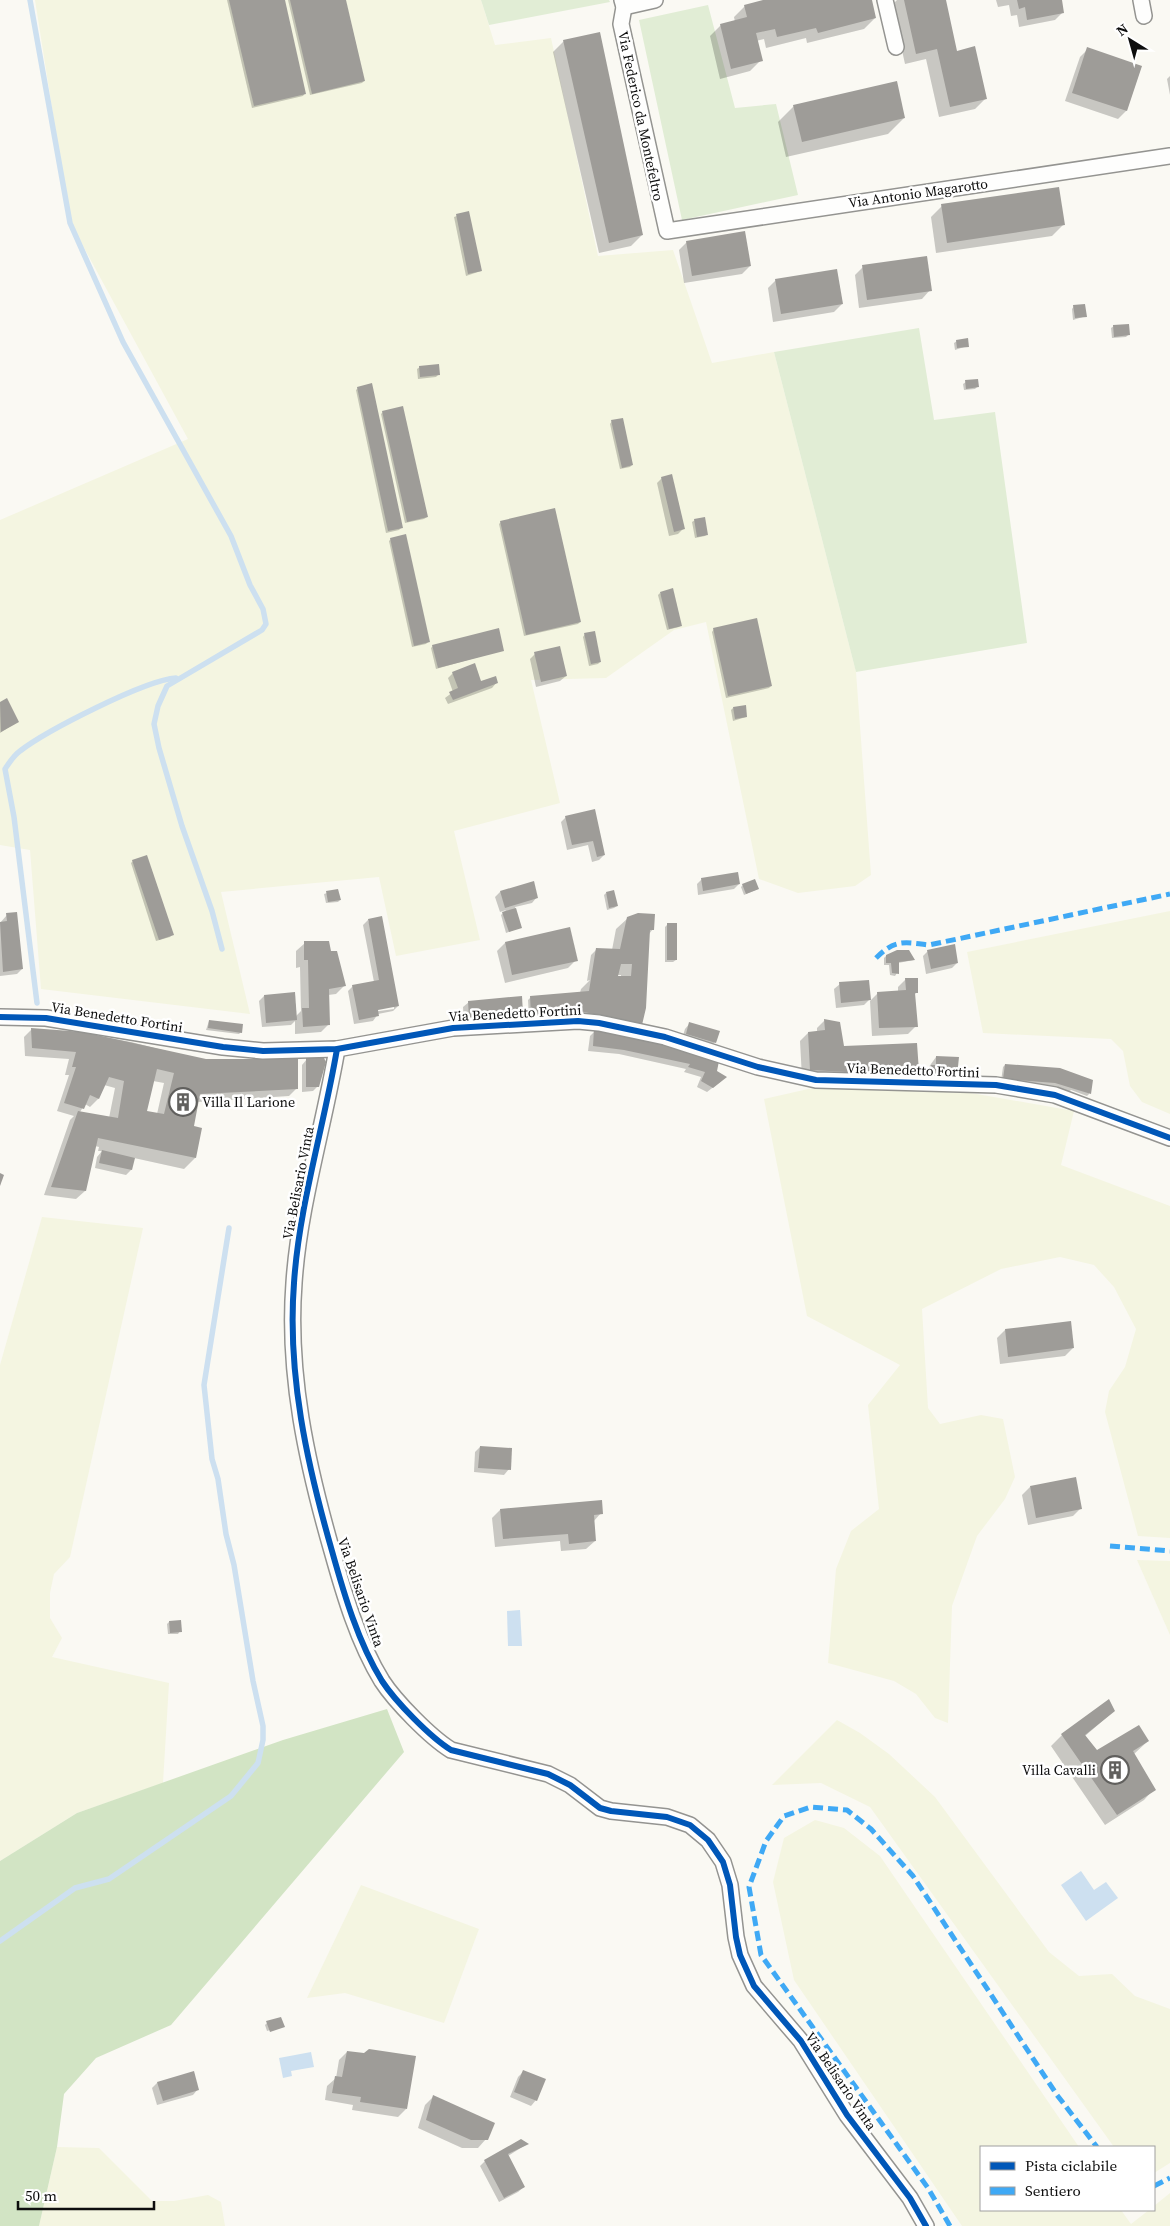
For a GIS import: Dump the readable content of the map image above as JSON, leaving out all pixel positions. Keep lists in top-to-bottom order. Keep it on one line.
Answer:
{"streets":{"street":["Via Federico da Montefeltro","Via Antonio Magarotto","Via Benedetto Fortini","Via Belisario Vinta"]},"crossings":[["Via Federico da Montefeltro","Via Antonio Magarotto"],["Via Benedetto Fortini","Via Belisario Vinta"]],"places":{"building":["Villa Il Larione","Villa Cavalli"]},"legend":["Pista ciclabile","Sentiero"],"scale_bar":"50 m","north":"top left"}
